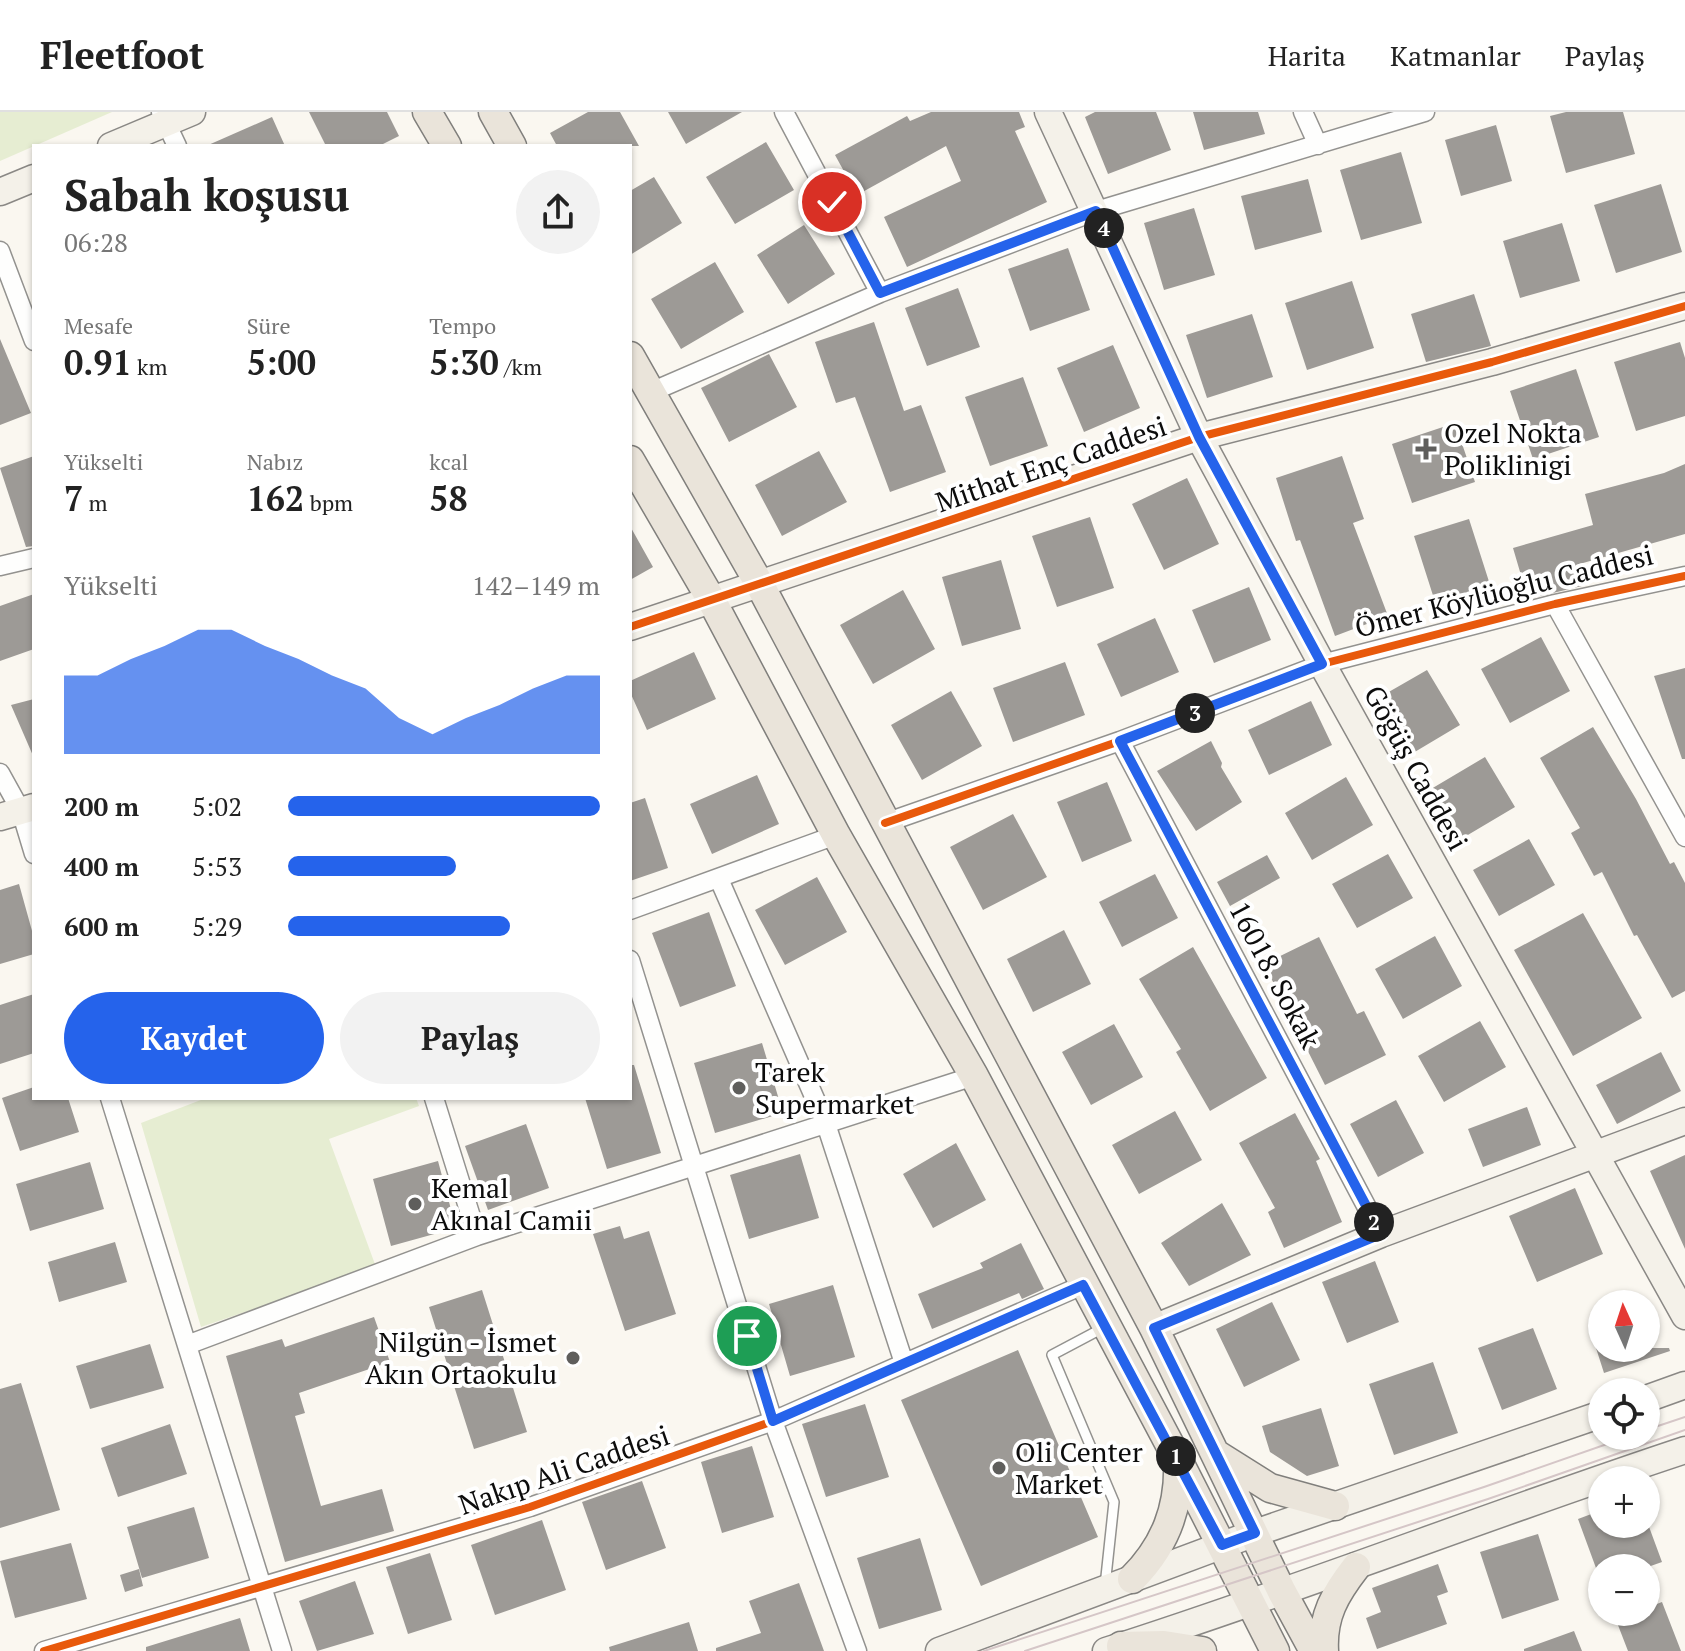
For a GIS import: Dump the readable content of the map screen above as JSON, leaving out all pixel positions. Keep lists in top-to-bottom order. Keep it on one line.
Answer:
{"streets":{"main road":["Mithat Enç Caddesi","Göğüş Caddesi"],"street":["Ömer Köylüoğlu Caddesi","16018. Sokak","Nakıp Ali Caddesi"]},"crossings":[["Mithat Enç Caddesi","Göğüş Caddesi"],["Ömer Köylüoğlu Caddesi","Göğüş Caddesi"],["Ömer Köylüoğlu Caddesi","16018. Sokak"]],"places":{"health":["Ozel Nokta Poliklinigi"],"other":["Tarek Supermarket","Kemal Akınal Camii","Nilgün - İsmet Akın Ortaokulu","Oli Center Market"]},"north":"top","page":{"header":"Fleetfoot","nav":["Harita","Katmanlar","Paylaş"],"heading":["Sabah koşusu","06:28"],"pins":["4","3","2","1"],"stats":[["Mesafe","0.91 km"],["Süre","5:00"],["Tempo","5:30 /km"],["Yükselti","7 m"],["Nabız","162 bpm"],["kcal","58"]],"chart":["Yükselti","142–149 m"],"list":[{"name":"200 m","note":"5:02"},{"name":"400 m","note":"5:53"},{"name":"600 m","note":"5:29"}],"buttons":["Kaydet","Paylaş"],"map_buttons":["+","−"]}}
